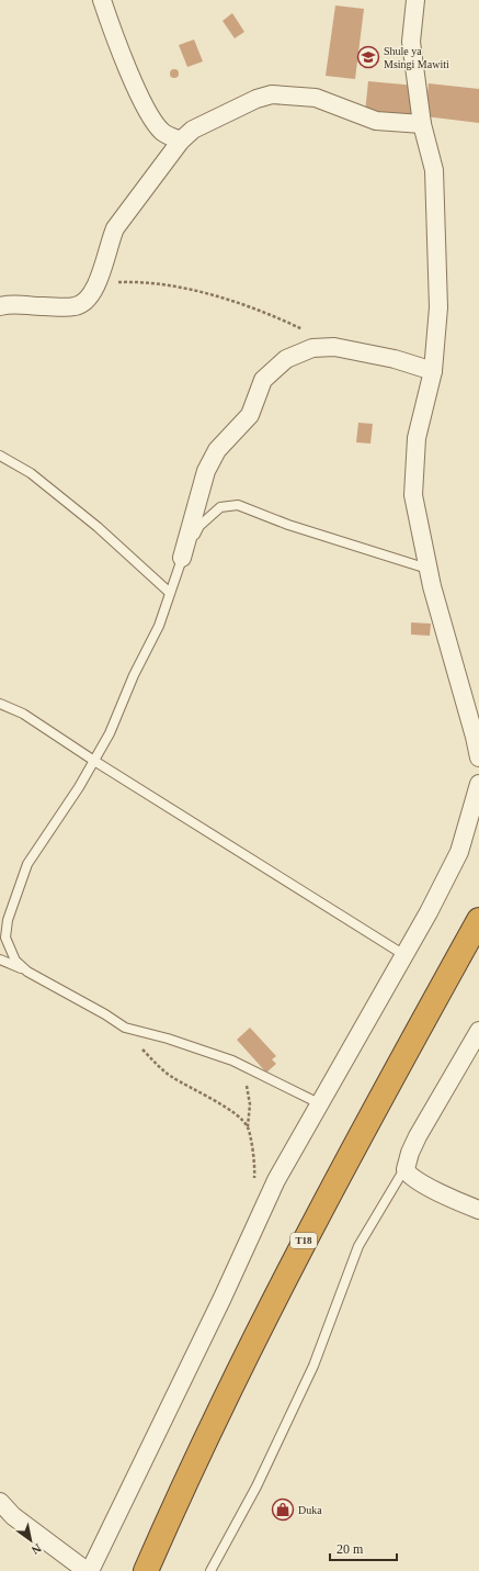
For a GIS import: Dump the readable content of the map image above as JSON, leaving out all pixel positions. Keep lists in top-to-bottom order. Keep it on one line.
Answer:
{"streets":{"highway":["T18"]},"places":{"school or university":["Shule ya Msingi Mawiti"],"shop":["Duka"]},"scale_bar":"20 m","north":"bottom right"}
